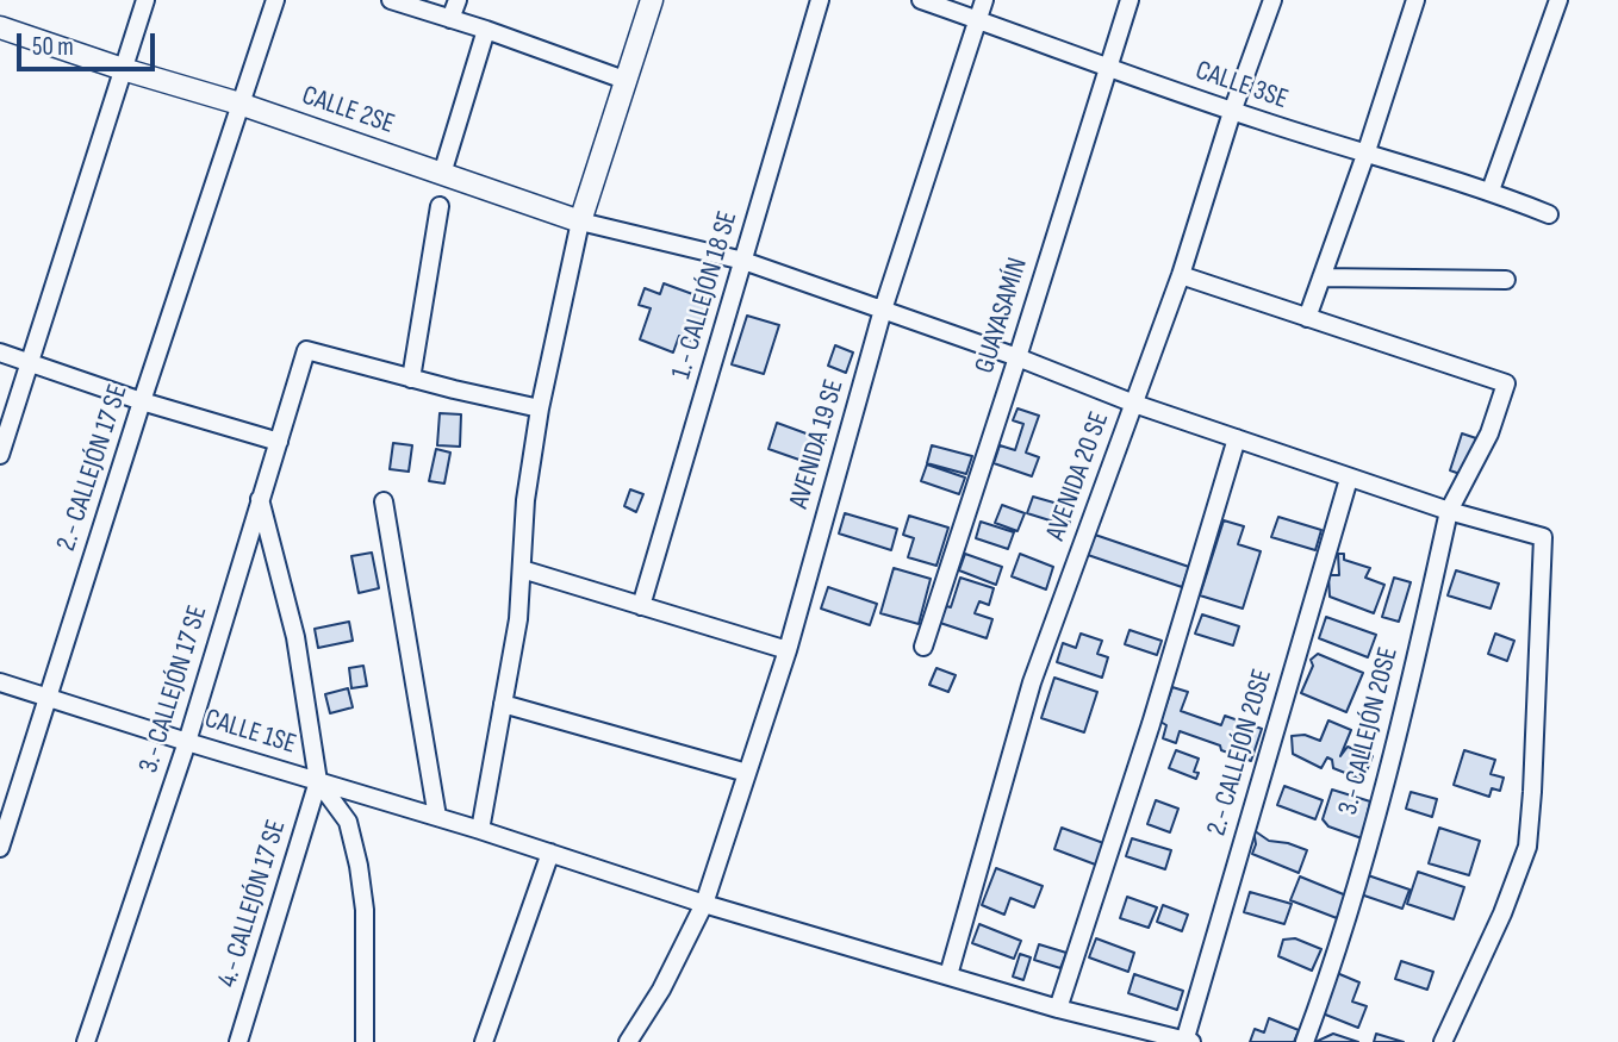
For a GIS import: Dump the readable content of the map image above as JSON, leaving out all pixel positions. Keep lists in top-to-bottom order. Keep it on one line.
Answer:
{"streets":{"street":["CALLE 3SE","CALLE 2SE","1.- CALLEJÓN 18 SE","GUAYASAMÍN","AVENIDA 19 SE","2.- CALLEJÓN 17 SE","AVENIDA 20 SE","3.- CALLEJÓN 17 SE","3.- CALLEJÓN 20SE","CALLE 1SE","2.- CALLEJÓN 20SE","4.- CALLEJÓN 17 SE"]},"crossings":[["CALLE 3SE","GUAYASAMÍN"],["CALLE 3SE","AVENIDA 19 SE"],["CALLE 3SE","AVENIDA 20 SE"],["CALLE 2SE","2.- CALLEJÓN 17 SE"],["AVENIDA 19 SE","CALLE 1SE"],["2.- CALLEJÓN 17 SE","CALLE 1SE"],["AVENIDA 20 SE","CALLE 1SE"],["3.- CALLEJÓN 17 SE","CALLE 1SE"],["CALLE 1SE","2.- CALLEJÓN 20SE"],["CALLE 1SE","4.- CALLEJÓN 17 SE"]],"scale_bar":"50 m"}
